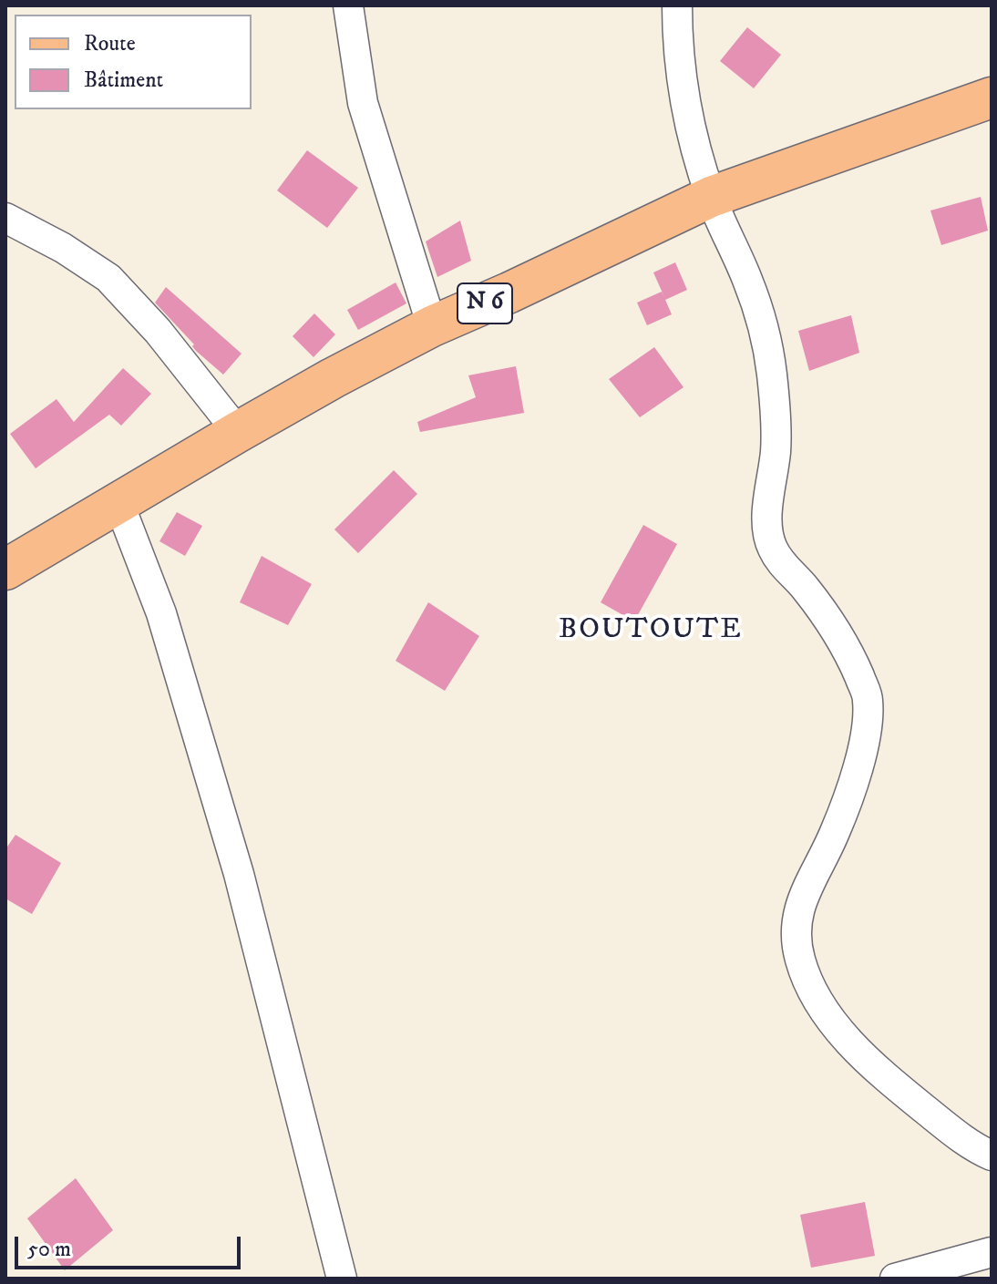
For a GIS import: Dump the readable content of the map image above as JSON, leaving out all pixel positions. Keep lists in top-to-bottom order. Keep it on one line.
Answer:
{"streets":{"main road":["N 6"]},"districts":["BOUTOUTE"],"legend":["Route","Bâtiment"],"scale_bar":"50 m"}
